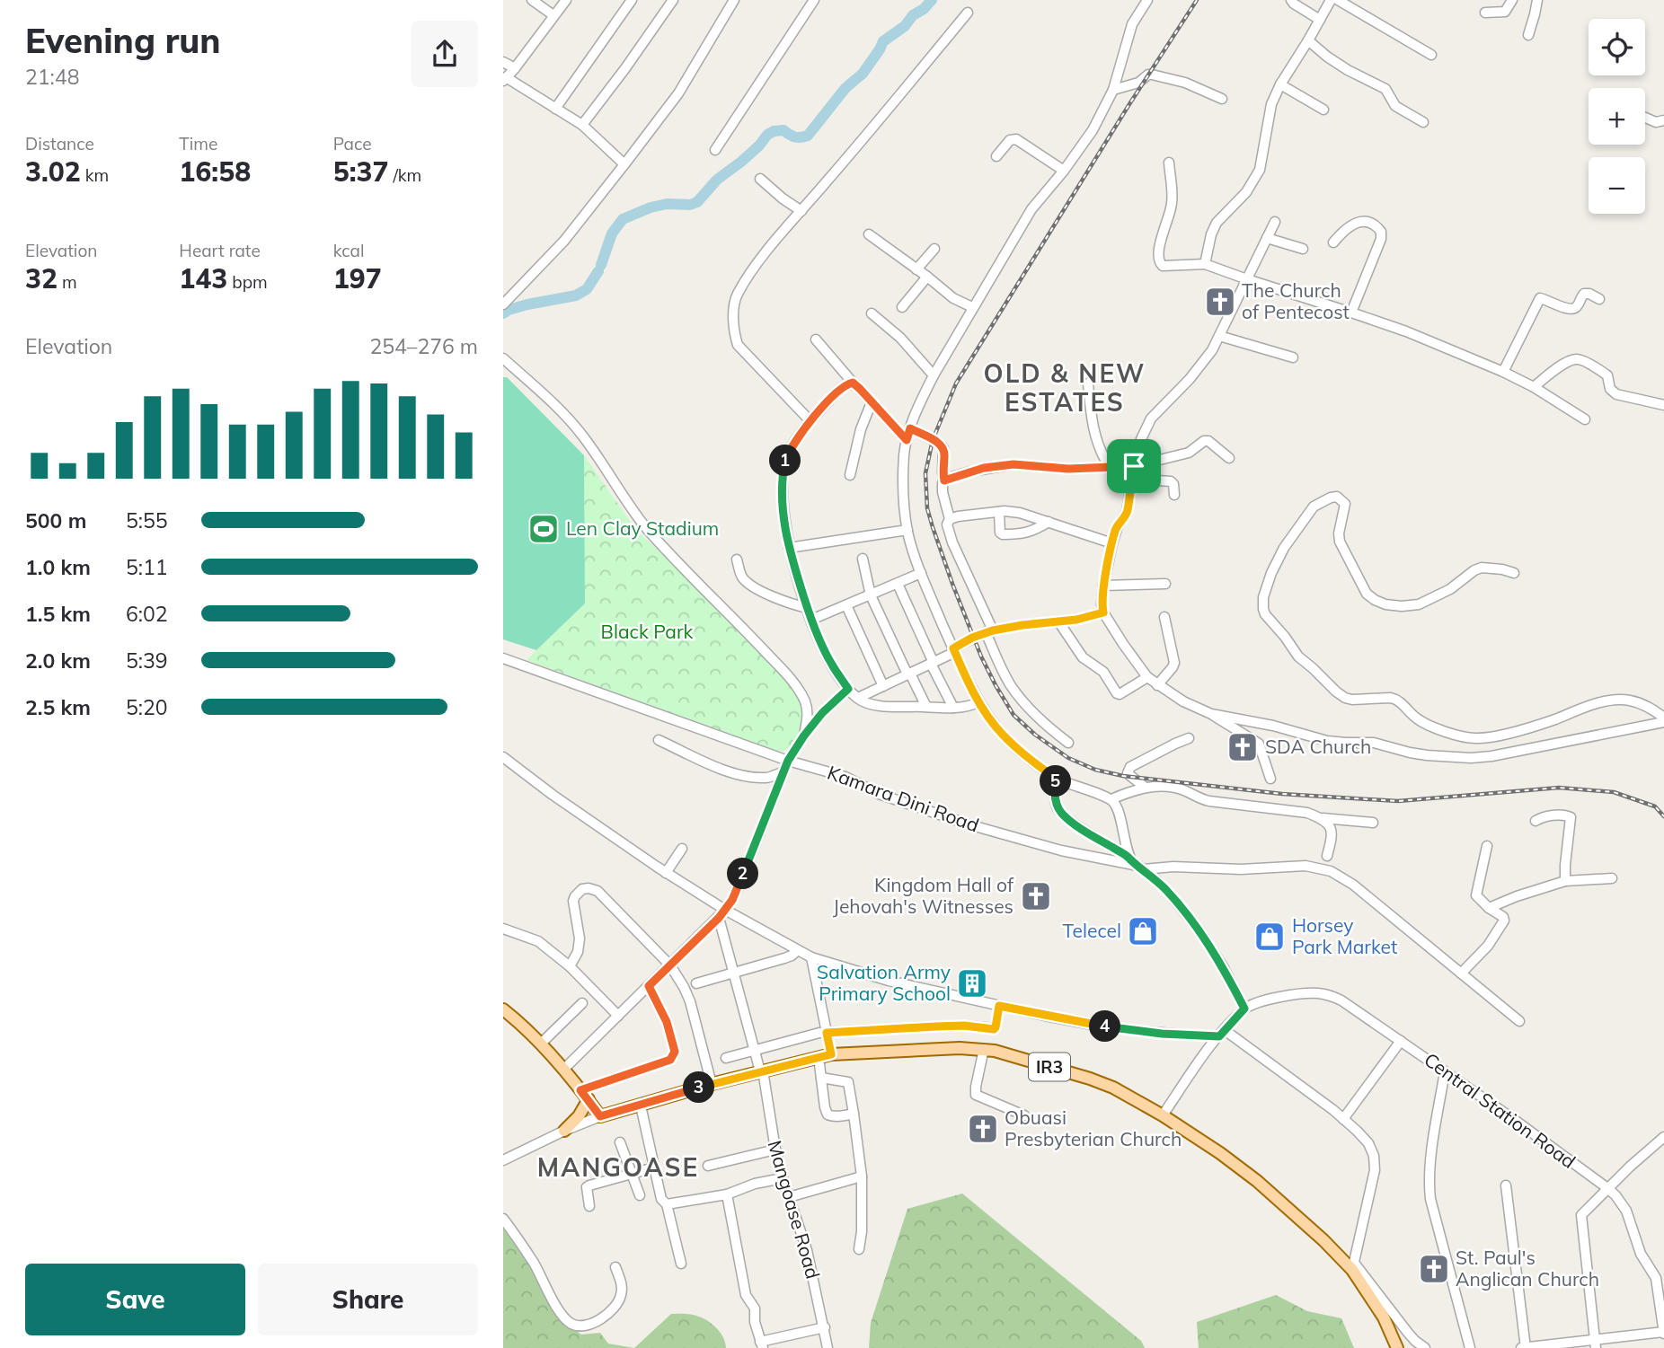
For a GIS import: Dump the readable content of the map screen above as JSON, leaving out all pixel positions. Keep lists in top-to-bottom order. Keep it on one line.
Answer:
{"streets":{"main road":["IR3"],"street":["Kamara Dini Road","Central Station Road","Mangoase Road"]},"crossings":[["Kamara Dini Road","Central Station Road"],["IR3","Mangoase Road"]],"districts":["OLD & NEW ESTATES","MANGOASE"],"parks":["Black Park"],"places":{"church":["The Church of Pentecost","SDA Church","Kingdom Hall of Jehovah's Witnesses","Obuasi Presbyterian Church","St. Paul's Anglican Church"],"sports":["Len Clay Stadium"],"shop":["Telecel","Horsey Park Market"],"building":["Salvation Army Primary School"]},"page":{"heading":["Evening run","21:48"],"map_buttons":["+","−"],"stats":[["Distance","3.02 km"],["Time","16:58"],["Pace","5:37 /km"],["Elevation","32 m"],["Heart rate","143 bpm"],["kcal","197"]],"chart":["Elevation","254–276 m"],"pins":["1","5","2","4","3"],"list":[{"name":"500 m","note":"5:55"},{"name":"1.0 km","note":"5:11"},{"name":"1.5 km","note":"6:02"},{"name":"2.0 km","note":"5:39"},{"name":"2.5 km","note":"5:20"}],"buttons":["Save","Share"]}}
